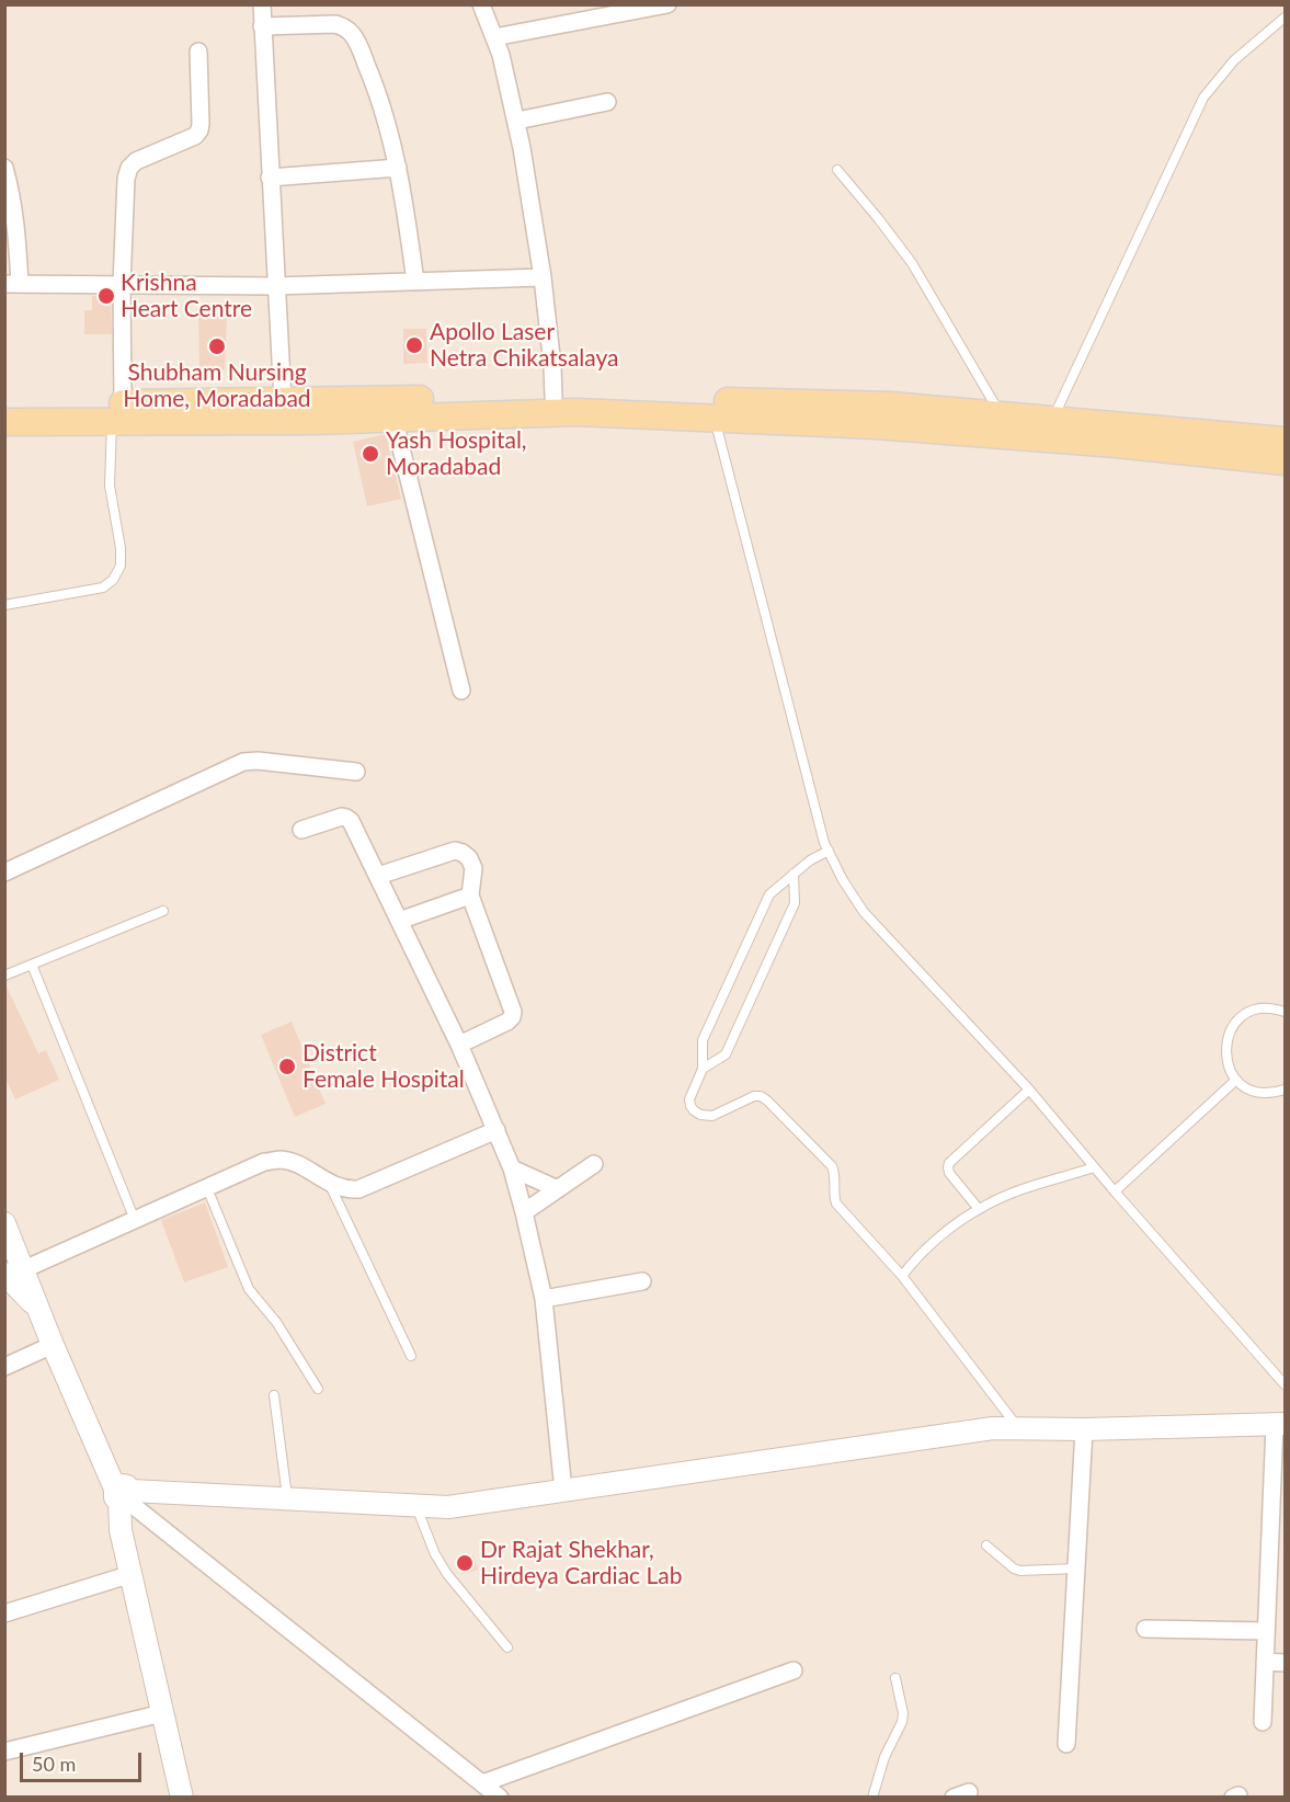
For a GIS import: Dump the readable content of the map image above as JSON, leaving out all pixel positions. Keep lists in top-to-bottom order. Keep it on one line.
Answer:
{"places":["Krishna Heart Centre","Apollo Laser Netra Chikatsalaya","Shubham Nursing Home, Moradabad","Yash Hospital, Moradabad","District Female Hospital","Dr Rajat Shekhar, Hirdeya Cardiac Lab"],"scale_bar":"50 m"}
